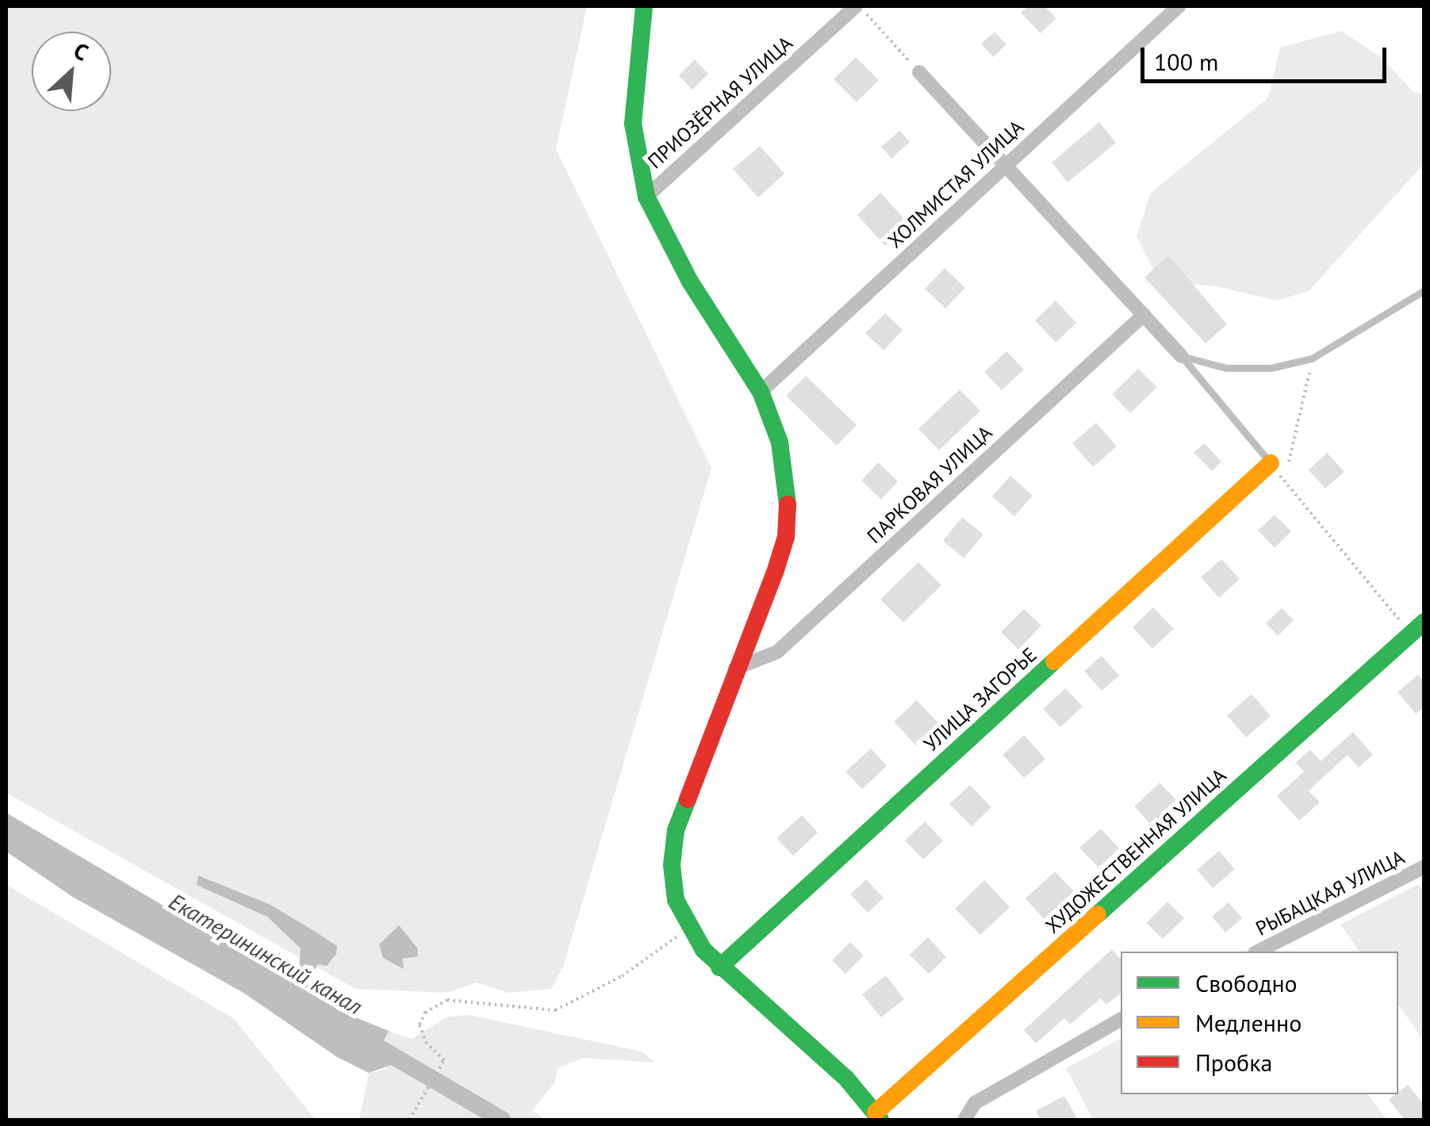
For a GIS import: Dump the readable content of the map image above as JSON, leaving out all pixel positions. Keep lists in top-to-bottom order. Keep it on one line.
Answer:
{"streets":{"street":["ПРИОЗЁРНАЯ УЛИЦА","ХОЛМИСТАЯ УЛИЦА","ПАРКОВАЯ УЛИЦА","УЛИЦА ЗАГОРЬЕ","ХУДОЖЕСТВЕННАЯ УЛИЦА","РЫБАЦКАЯ УЛИЦА"]},"water":["Екатерининский канал"],"legend":["Свободно","Медленно","Пробка"],"scale_bar":"100 m","north":"top right"}
